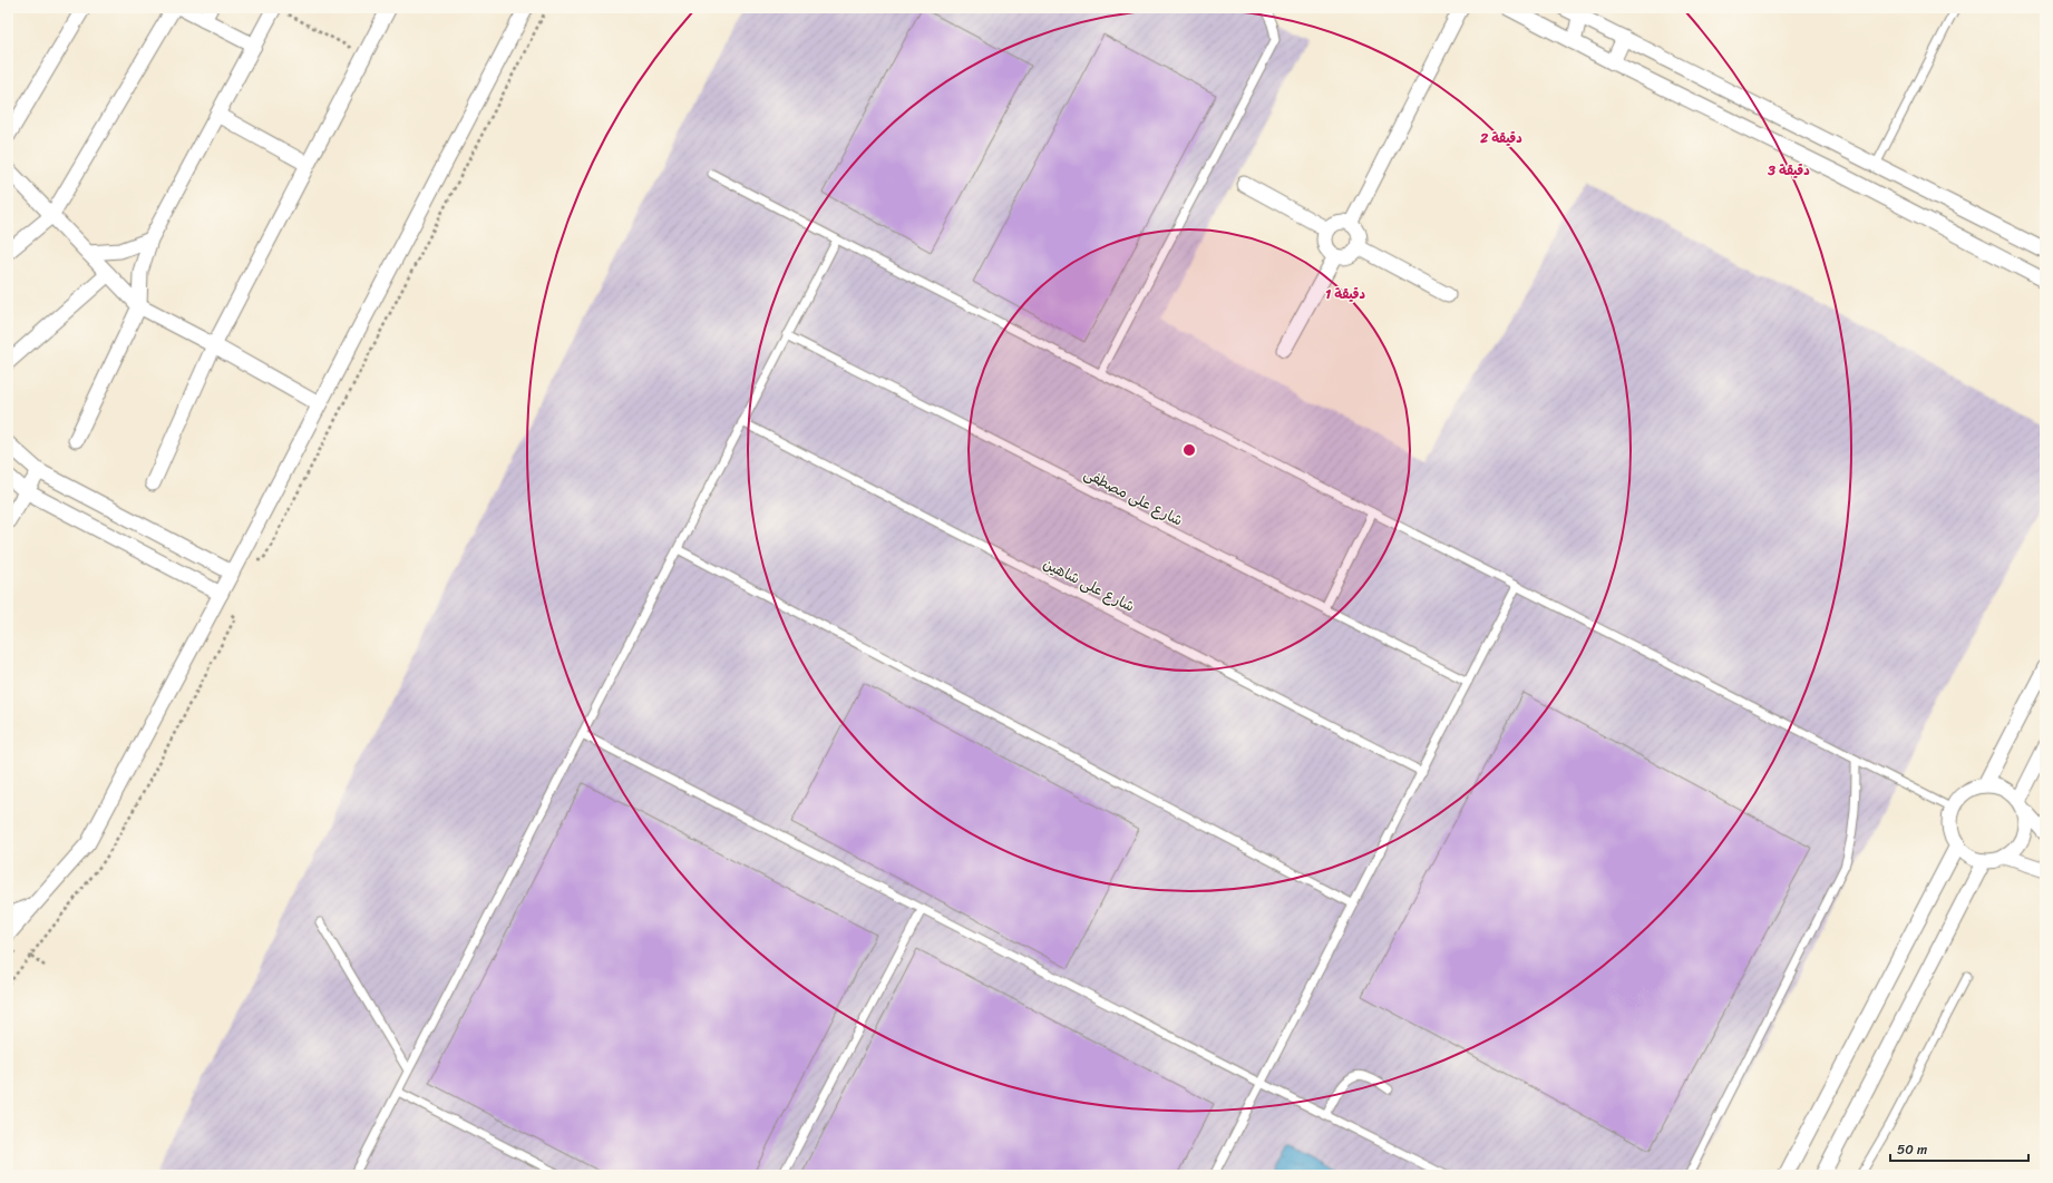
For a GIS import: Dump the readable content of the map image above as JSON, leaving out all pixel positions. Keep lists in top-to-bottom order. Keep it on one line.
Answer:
{"streets":{"lane":["شارع على مصطفى","شارع على شاهين"]},"scale_bar":"50 m","rings":["2 دقيقة","3 دقيقة","1 دقيقة"]}
